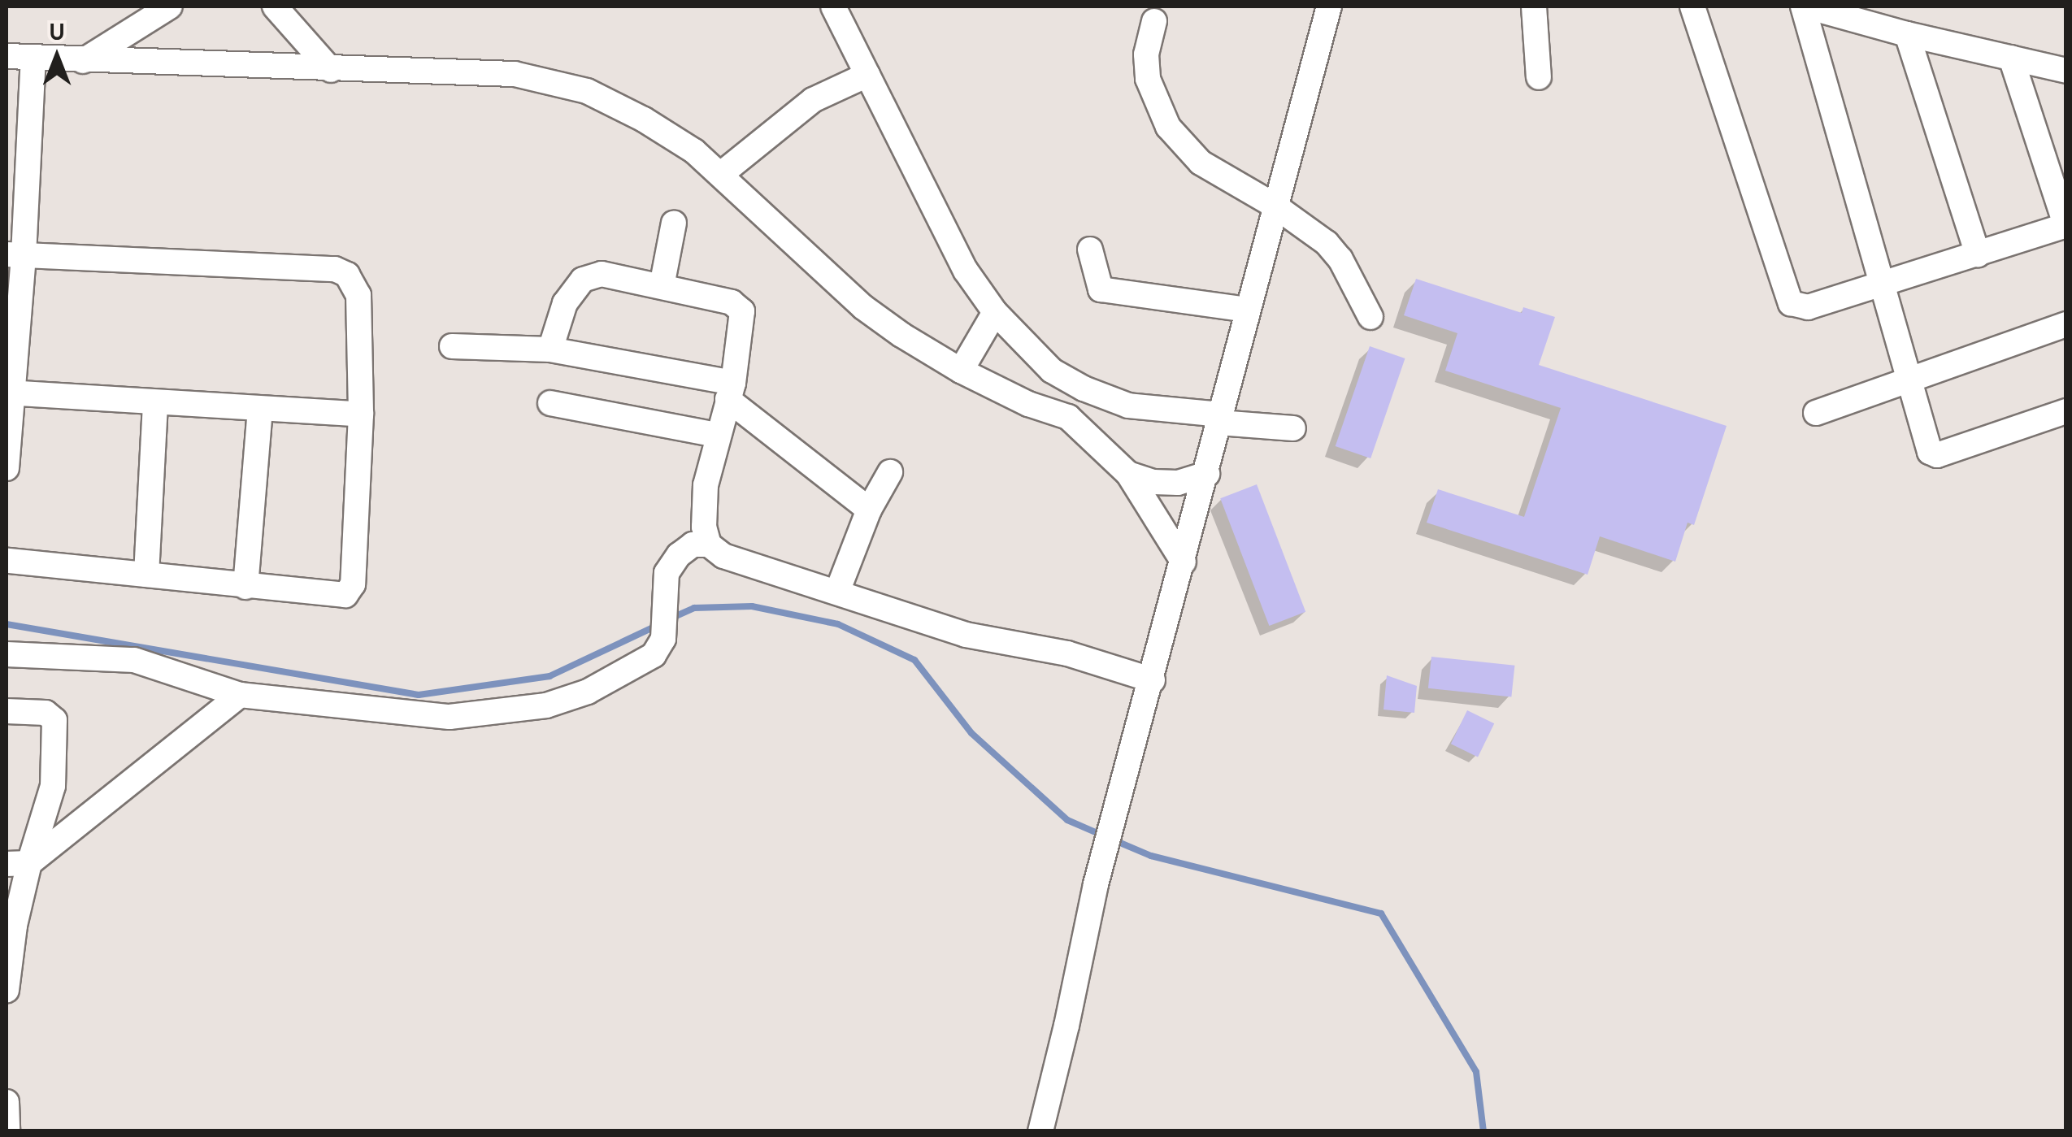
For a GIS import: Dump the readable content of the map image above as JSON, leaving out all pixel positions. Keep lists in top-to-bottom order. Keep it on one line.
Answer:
{"north":"top"}
